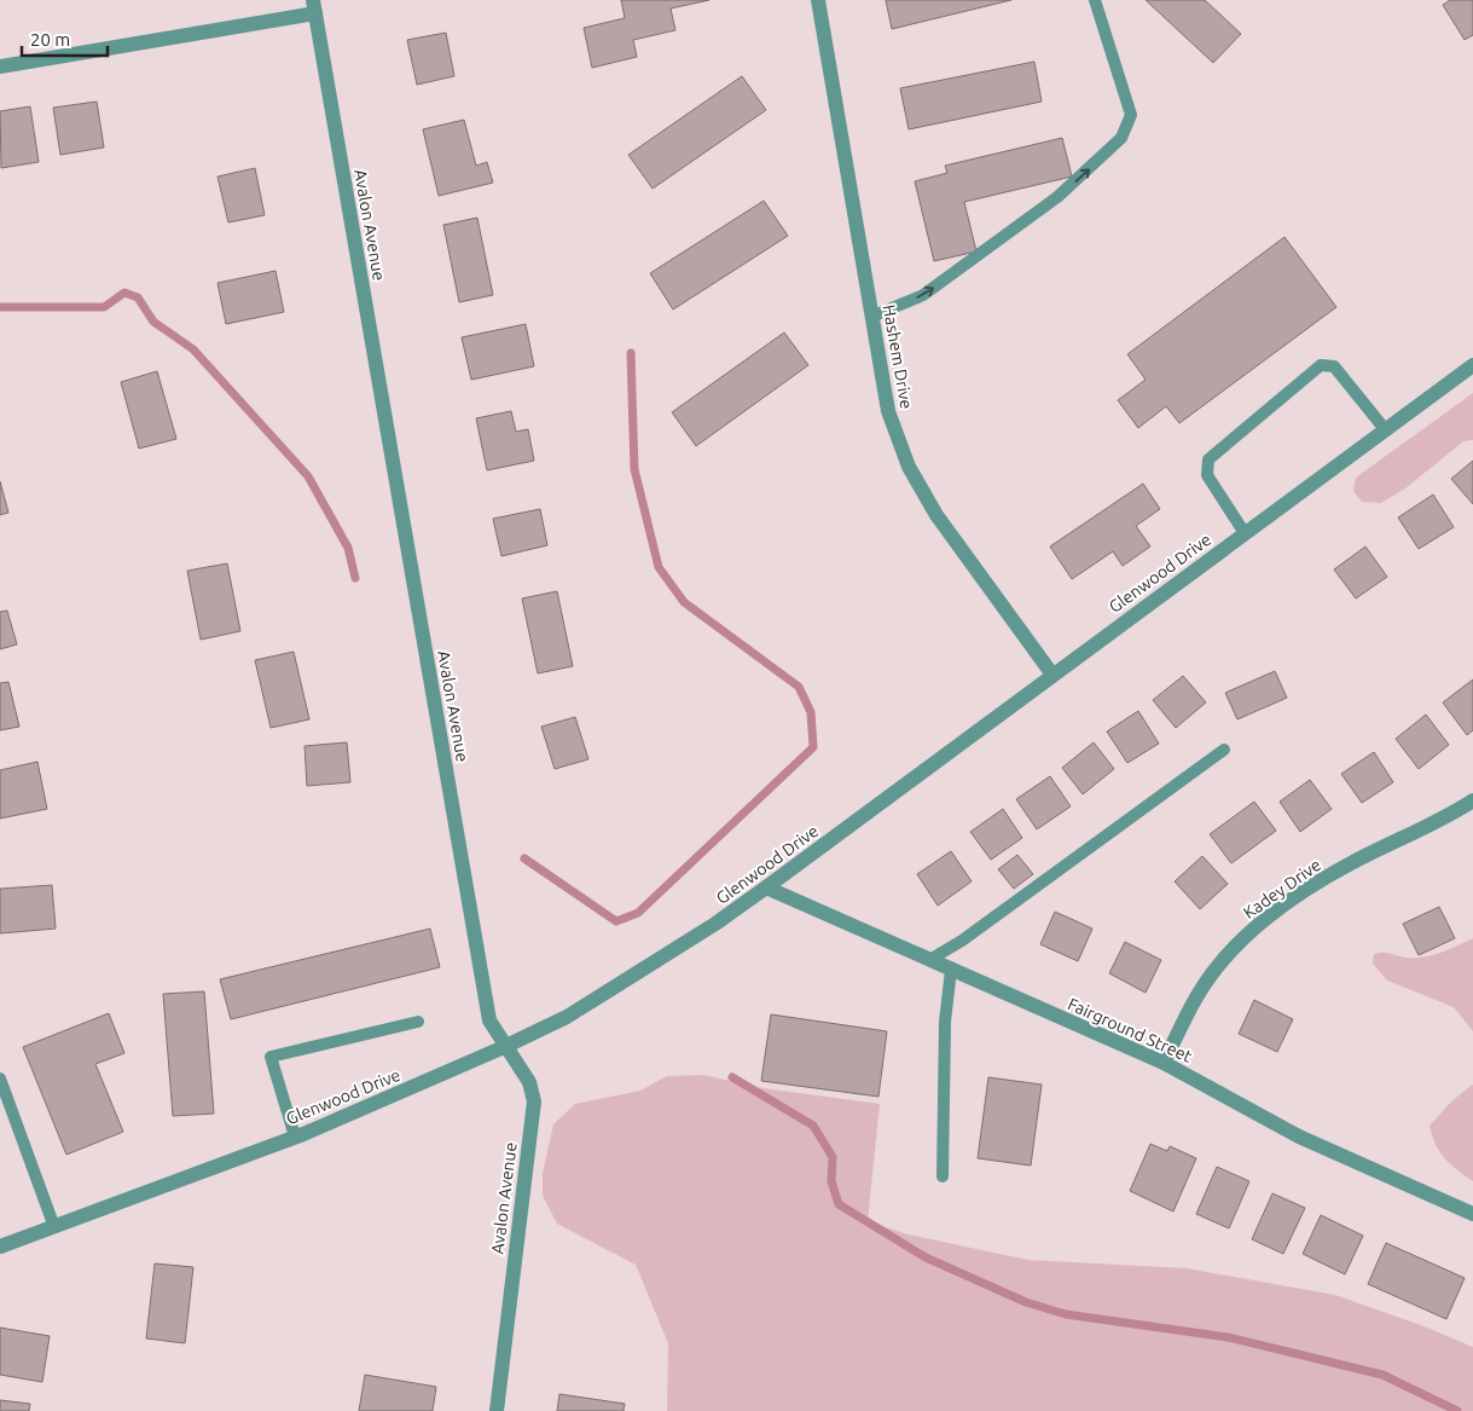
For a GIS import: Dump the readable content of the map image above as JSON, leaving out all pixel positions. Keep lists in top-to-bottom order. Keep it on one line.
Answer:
{"streets":{"street":["Avalon Avenue","Hashem Drive","Glenwood Drive","Kadey Drive","Fairground Street"]},"crossings":[["Avalon Avenue","Glenwood Drive"],["Hashem Drive","Glenwood Drive"],["Glenwood Drive","Fairground Street"],["Kadey Drive","Fairground Street"]],"scale_bar":"20 m"}
